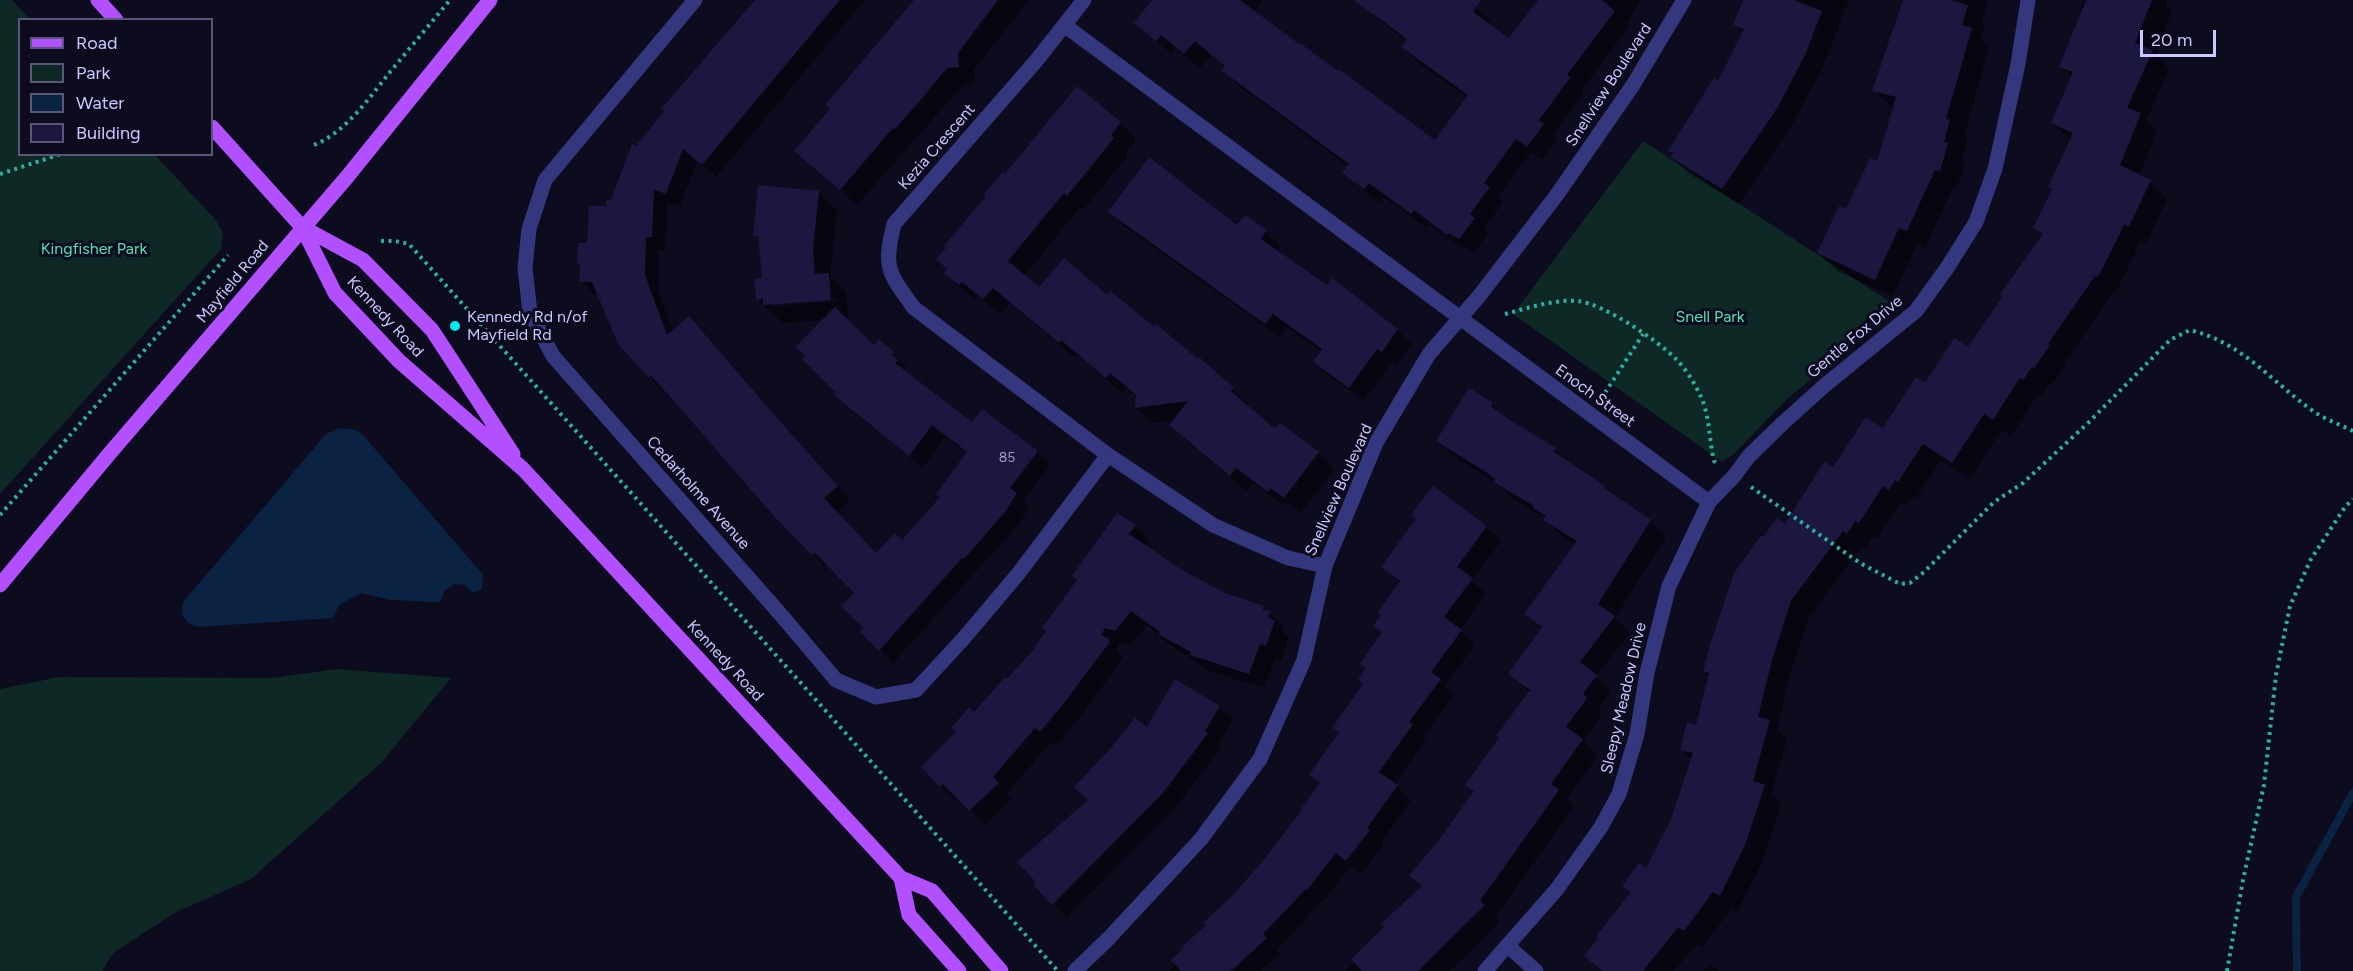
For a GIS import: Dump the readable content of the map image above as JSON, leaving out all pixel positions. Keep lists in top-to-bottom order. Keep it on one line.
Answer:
{"streets":{"main road":["Mayfield Road","Kennedy Road"],"street":["Snellview Boulevard","Kezia Crescent","Gentle Fox Drive","Enoch Street","Cedarholme Avenue","Sleepy Meadow Drive"]},"crossings":[["Snellview Boulevard","Kezia Crescent"],["Snellview Boulevard","Enoch Street"],["Kezia Crescent","Cedarholme Avenue"],["Mayfield Road","Kennedy Road"],["Gentle Fox Drive","Enoch Street"],["Gentle Fox Drive","Sleepy Meadow Drive"],["Enoch Street","Sleepy Meadow Drive"]],"parks":["Kingfisher Park","Snell Park"],"places":["Kennedy Rd n/of Mayfield Rd"],"house_numbers":["85"],"legend":["Road","Park","Water","Building"],"scale_bar":"20 m"}
